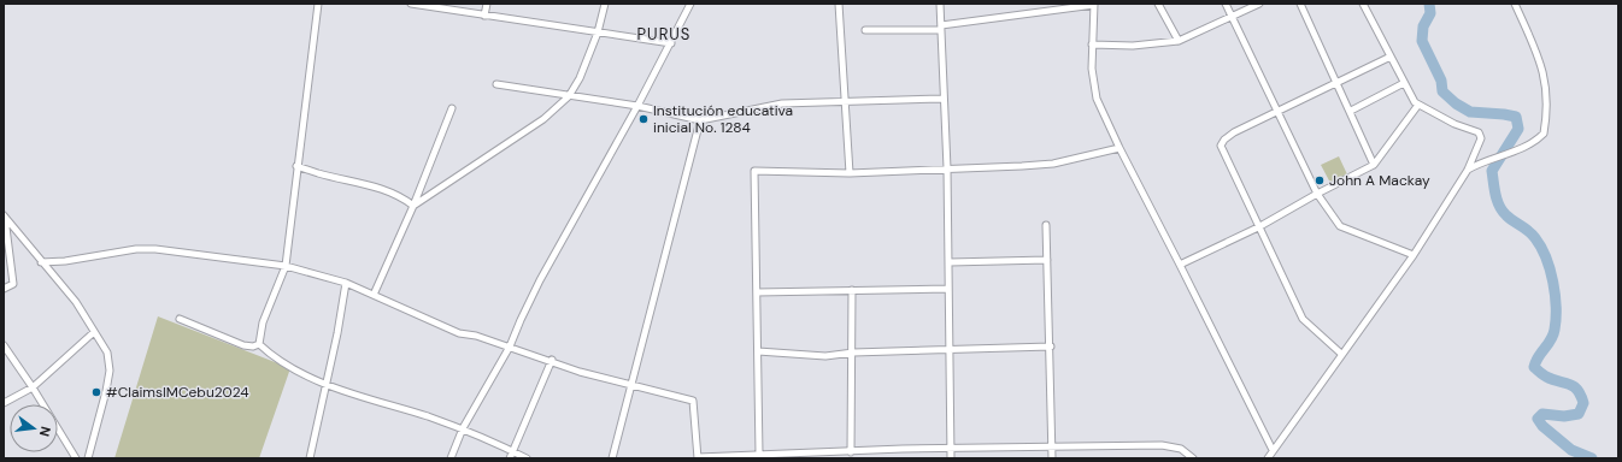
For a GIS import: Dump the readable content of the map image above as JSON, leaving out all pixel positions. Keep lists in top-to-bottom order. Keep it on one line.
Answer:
{"districts":["PURUS"],"places":["Institución educativa inicial No. 1284","John A Mackay","#ClaimsIMCebu2024"],"north":"right"}
